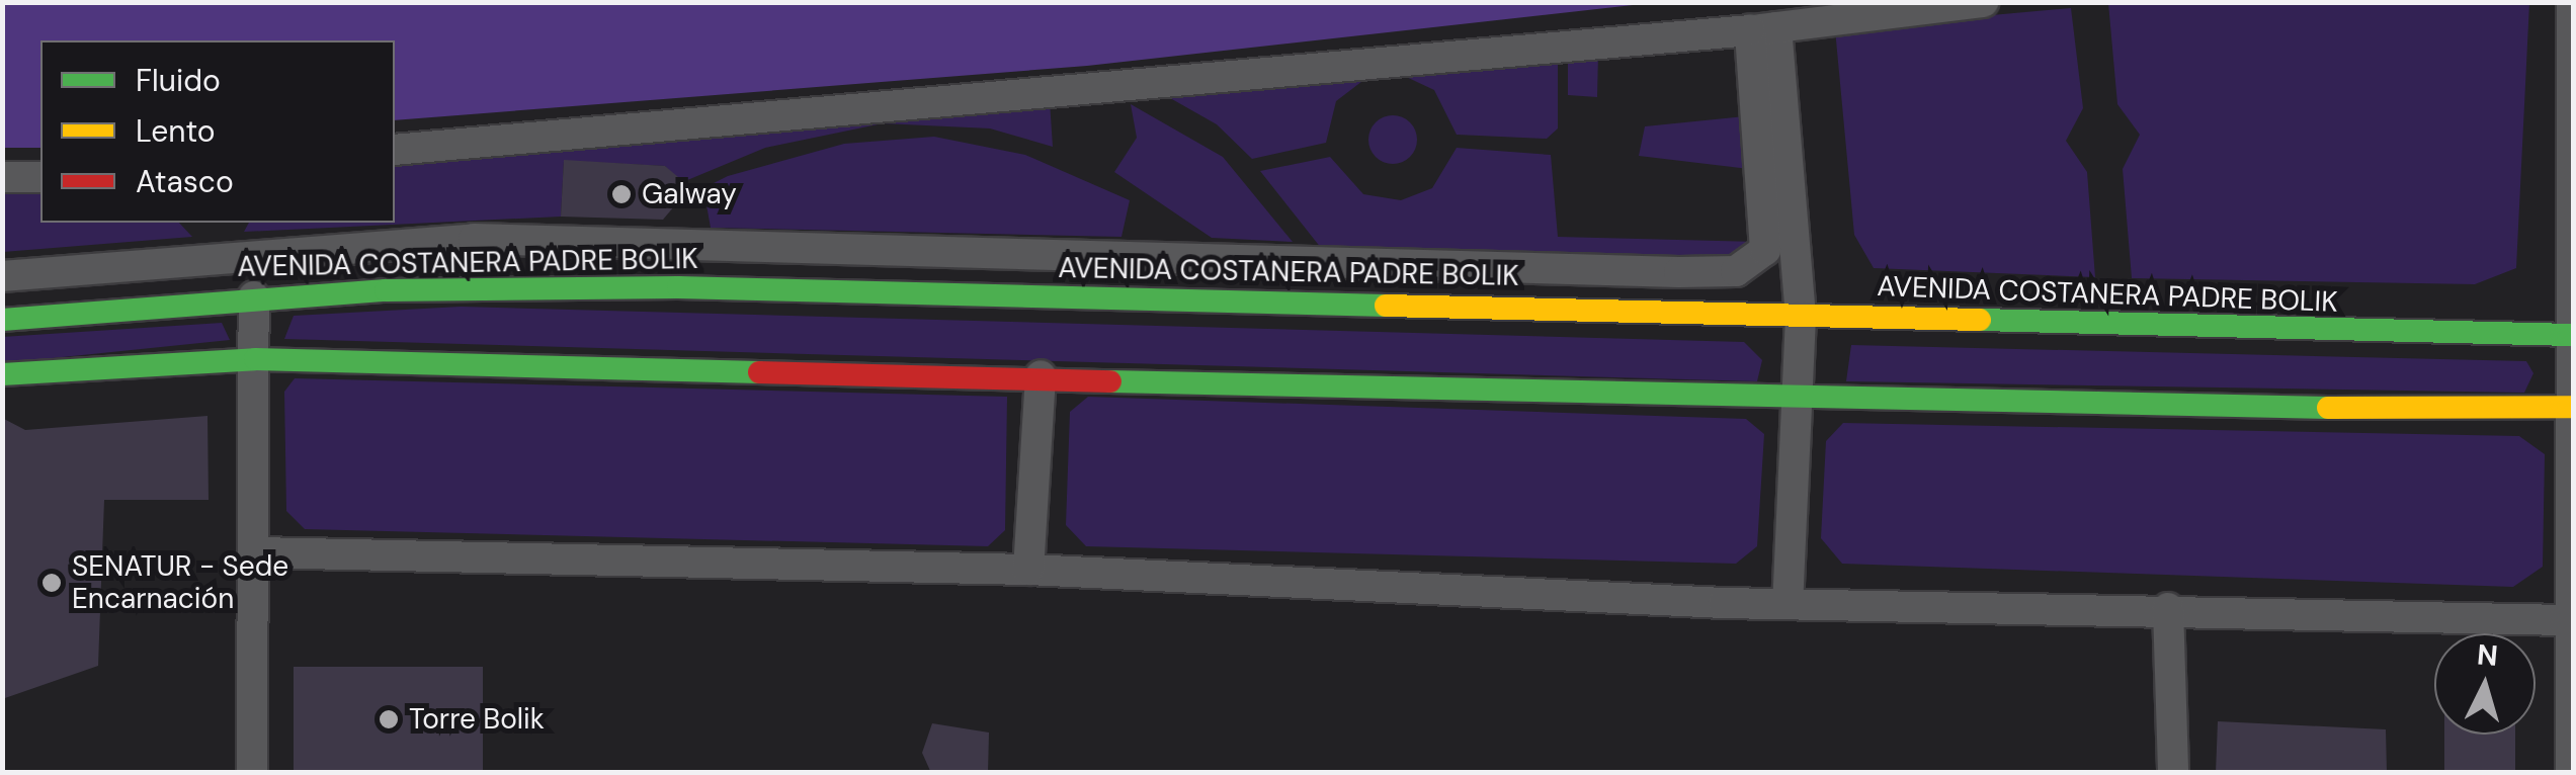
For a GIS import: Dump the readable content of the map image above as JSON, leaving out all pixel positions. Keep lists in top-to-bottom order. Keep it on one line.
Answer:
{"streets":{"main road":["AVENIDA COSTANERA PADRE BOLIK"]},"places":["Galway","SENATUR - Sede Encarnación","Torre Bolik"],"legend":["Fluido","Lento","Atasco"],"north":"top"}
